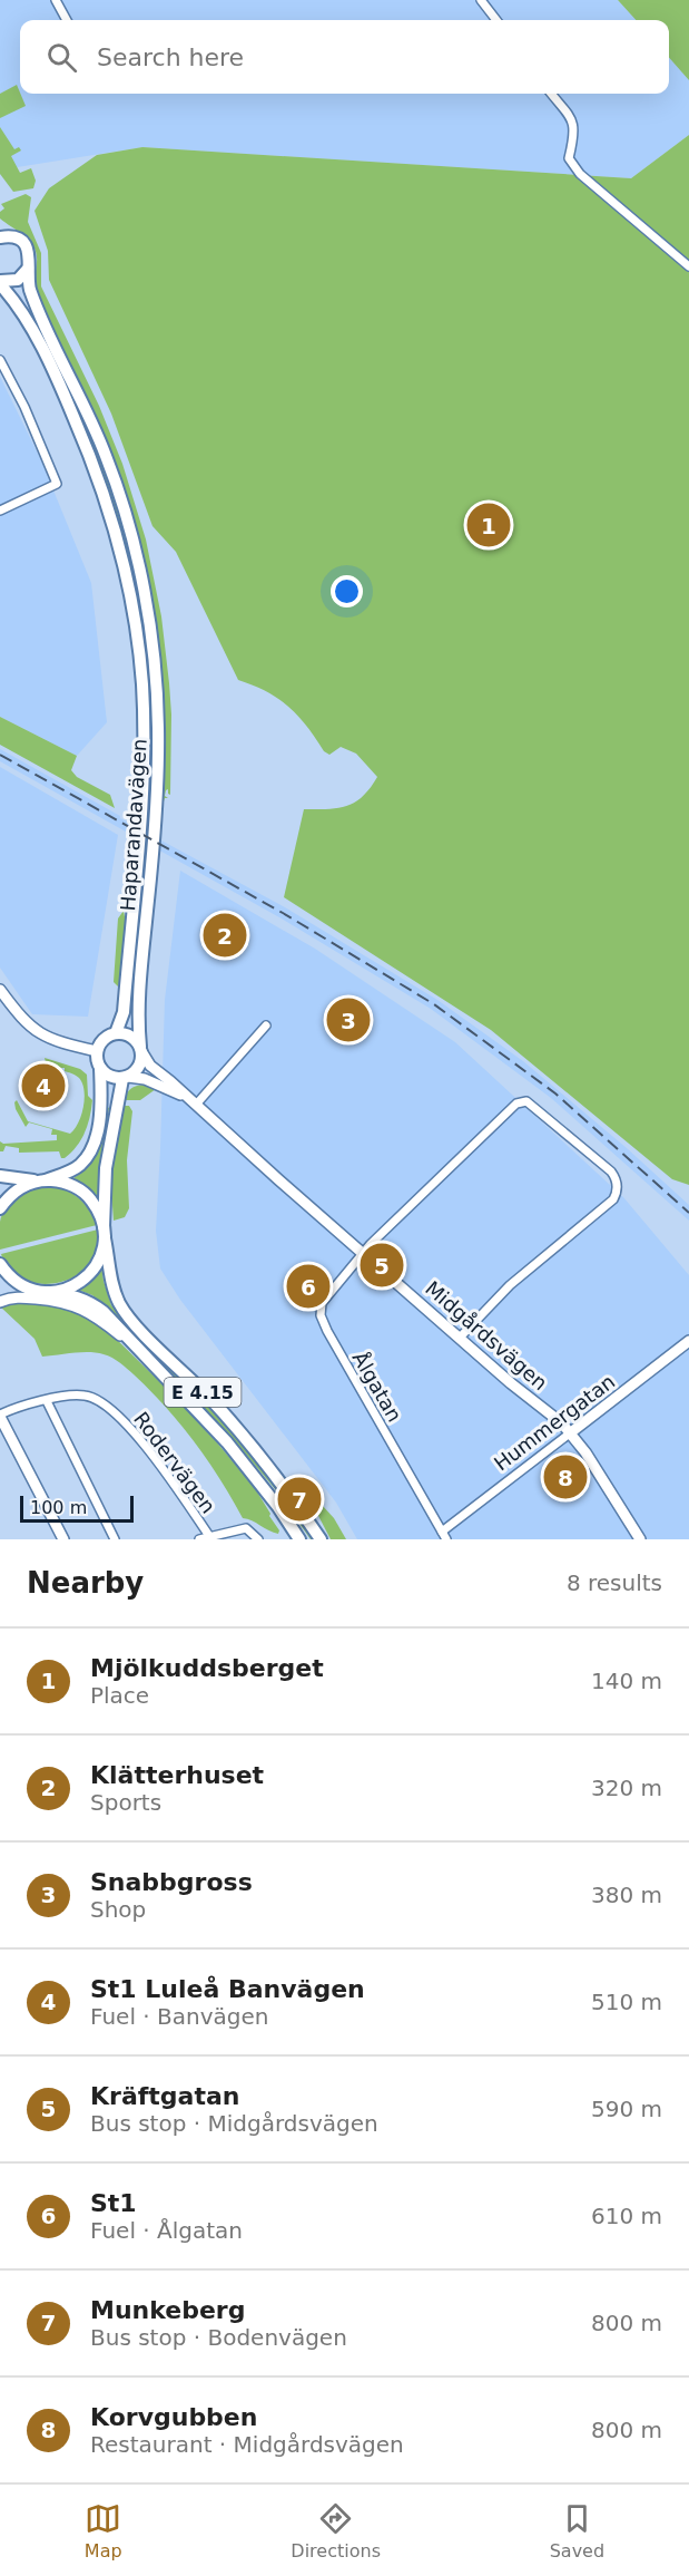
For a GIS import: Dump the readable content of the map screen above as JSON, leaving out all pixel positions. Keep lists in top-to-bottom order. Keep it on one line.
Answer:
{"streets":{"main road":["Haparandavägen","E 4.15"],"street":["Midgårdsvägen","Ålgatan","Hummergatan","Rodervägen"]},"crossings":[["Haparandavägen","Midgårdsvägen"],["Midgårdsvägen","Ålgatan"],["Midgårdsvägen","Hummergatan"],["Ålgatan","Hummergatan"]],"scale_bar":"100 m","page":{"search":"Search here","pins":["1","2","3","4","5","6","8","7"],"scale":"100 m","heading":["Nearby","8 results"],"list":[{"mark":"1","name":"Mjölkuddsberget","note":"Place","value":"140 m"},{"mark":"2","name":"Klätterhuset","note":"Sports","value":"320 m"},{"mark":"3","name":"Snabbgross","note":"Shop","value":"380 m"},{"mark":"4","name":"St1 Luleå Banvägen","note":"Fuel · Banvägen","value":"510 m"},{"mark":"5","name":"Kräftgatan","note":"Bus stop · Midgårdsvägen","value":"590 m"},{"mark":"6","name":"St1","note":"Fuel · Ålgatan","value":"610 m"},{"mark":"7","name":"Munkeberg","note":"Bus stop · Bodenvägen","value":"800 m"},{"mark":"8","name":"Korvgubben","note":"Restaurant · Midgårdsvägen","value":"800 m"}],"nav":["Map","Directions","Saved"]}}
